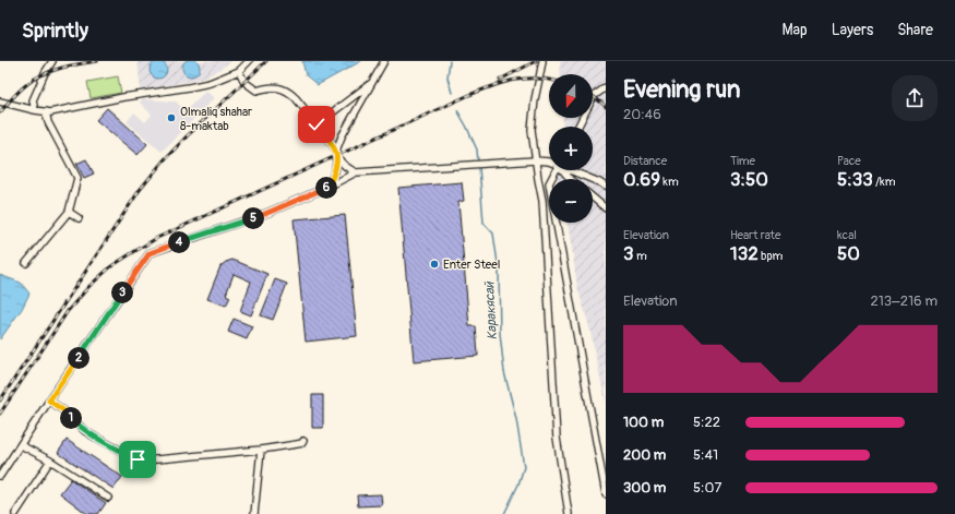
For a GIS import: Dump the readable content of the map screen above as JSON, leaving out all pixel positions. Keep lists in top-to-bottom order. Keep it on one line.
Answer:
{"water":["Каракясай"],"places":["Olmaliq shahar 8-maktab","Enter Steel"],"north":"bottom","page":{"header":"Sprintly","nav":["Map","Layers","Share"],"heading":["Evening run","20:46"],"map_buttons":["+","−"],"stats":[["Distance","0.69 km"],["Time","3:50"],["Pace","5:33 /km"],["Elevation","3 m"],["Heart rate","132 bpm"],["kcal","50"]],"pins":["6","5","4","3","2","1"],"chart":["Elevation","213–216 m"],"list":[{"name":"100 m","note":"5:22"},{"name":"200 m","note":"5:41"},{"name":"300 m","note":"5:07"}]}}
